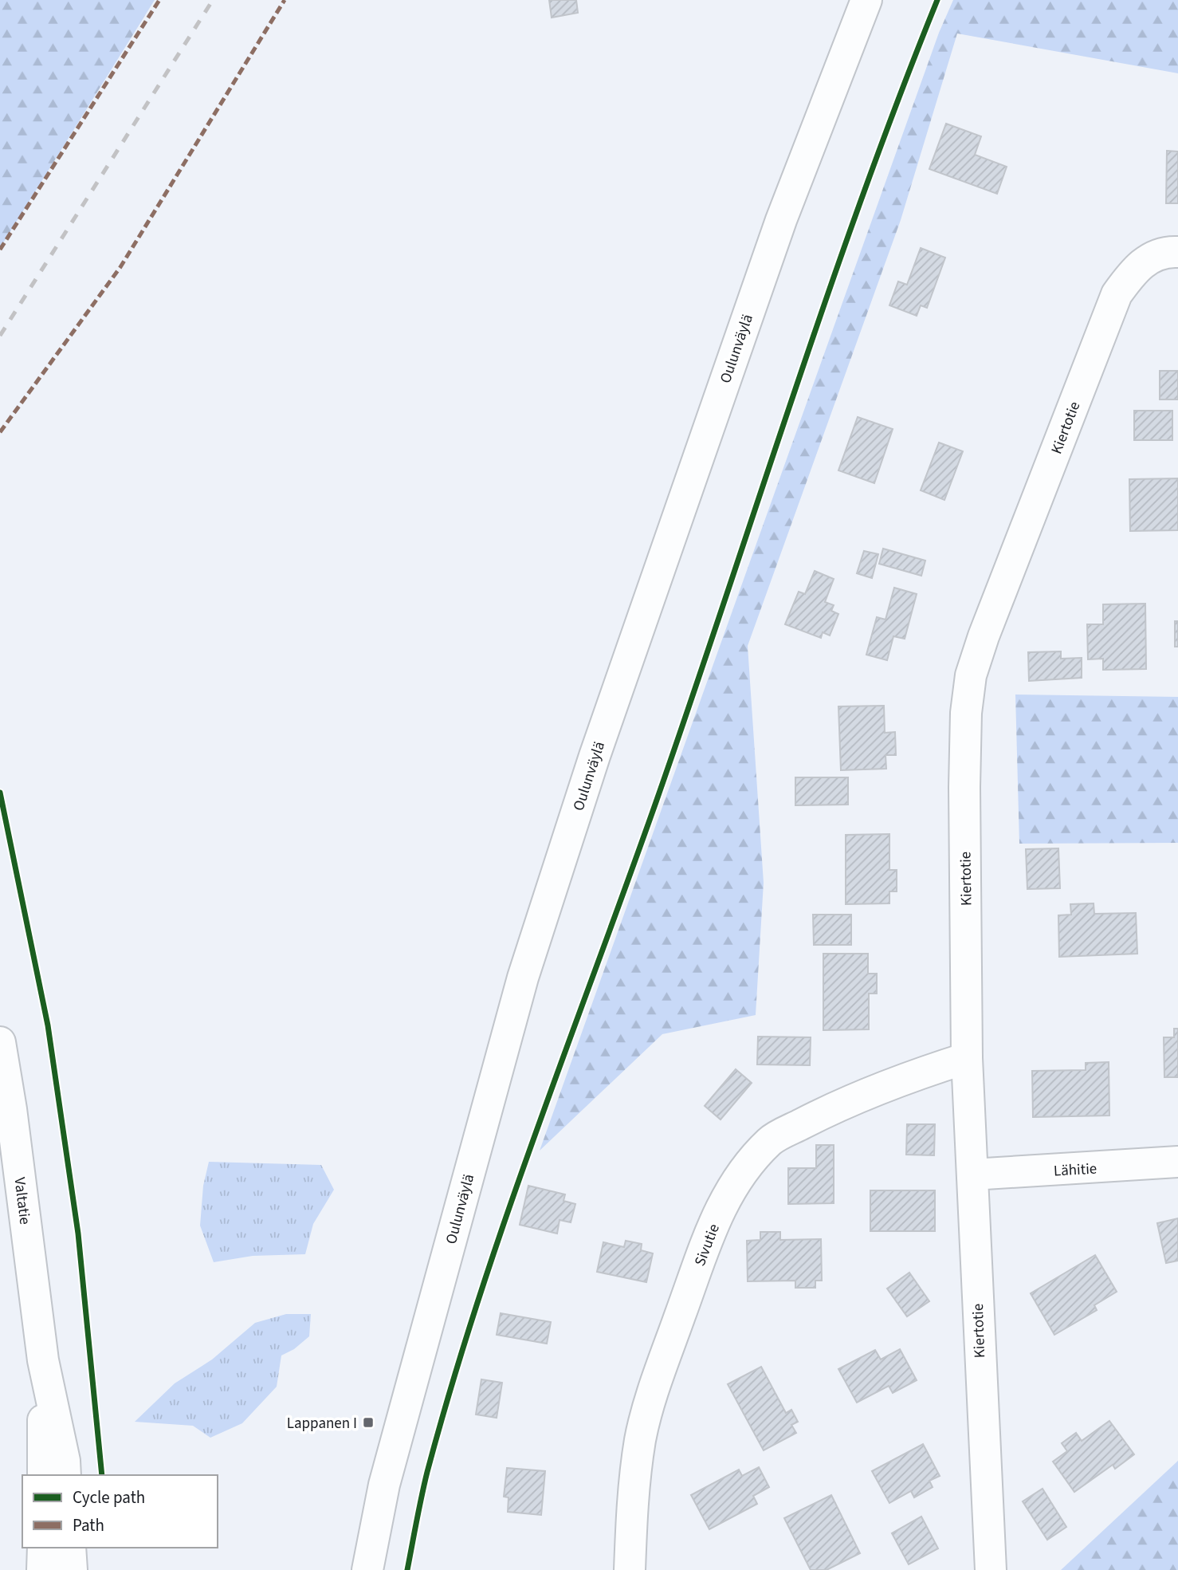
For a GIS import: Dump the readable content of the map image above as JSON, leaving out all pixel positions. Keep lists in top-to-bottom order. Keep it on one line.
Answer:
{"streets":{"main road":["Oulunväylä","Kiertotie","Lähitie","Valtatie","Sivutie"]},"crossings":[["Kiertotie","Lähitie"],["Kiertotie","Sivutie"]],"places":{"transit":["Lappanen I"]},"legend":["Cycle path","Path"]}
